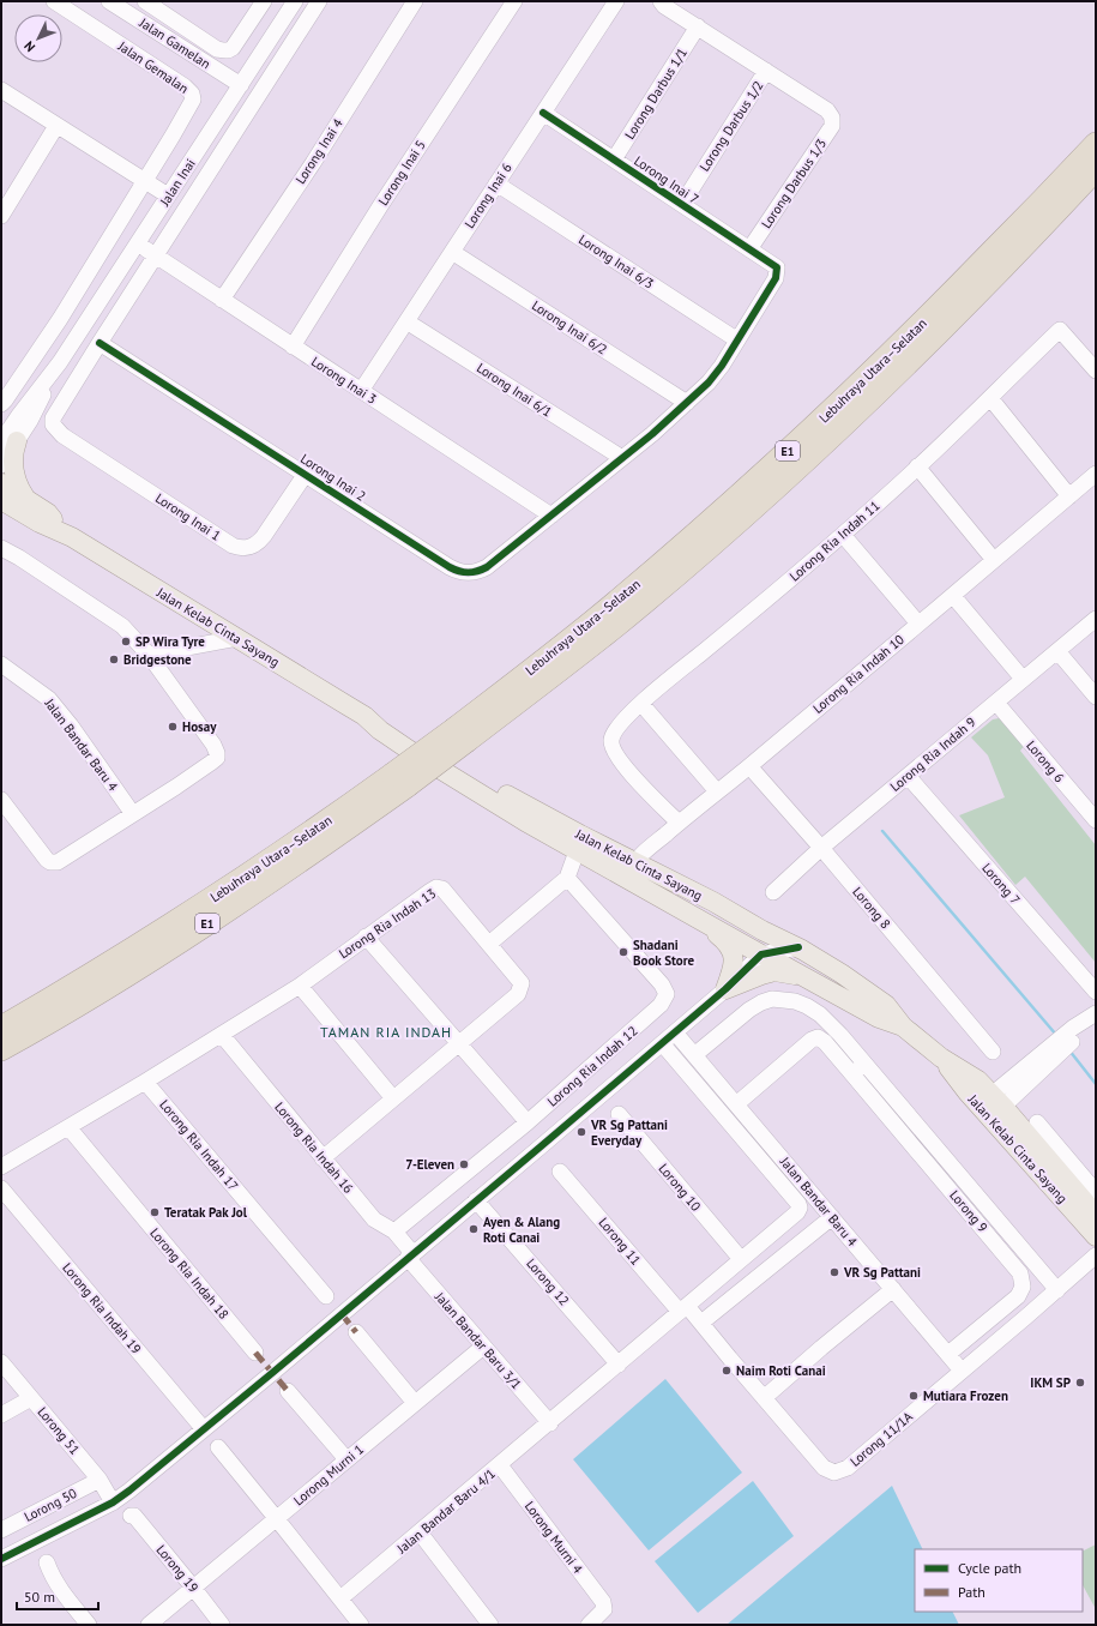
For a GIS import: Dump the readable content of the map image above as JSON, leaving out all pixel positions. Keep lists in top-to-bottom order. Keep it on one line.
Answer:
{"streets":{"highway":["Lebuhraya Utara–Selatan","E1"],"main road":["Jalan Kelab Cinta Sayang"],"street":["Jalan Gamelan","Jalan Gemalan","Lorong Darbus 1/1","Lorong Darbus 1/2","Lorong Inai 4","Lorong Inai 5","Lorong Inai 7","Jalan Inai","Lorong Darbus 1/3","Lorong Inai 6","Lorong Inai 6/3","Lorong Inai 6/2","Lorong Inai 3","Lorong Inai 6/1","Lorong Inai 2","Lorong Inai 1","Lorong Ria Indah 11","Lorong Ria Indah 10","Jalan Bandar Baru 4","Lorong Ria Indah 9","Lorong 6","Lorong 7","Lorong 8","Lorong Ria Indah 13","Lorong Ria Indah 12","Lorong Ria Indah 17","Lorong Ria Indah 16","Lorong 10","Lorong 9","Lorong 11","Lorong Ria Indah 18","Lorong 12","Lorong Ria Indah 19","Jalan Bandar Baru 3/1","Lorong 51","Lorong 11/1A","Lorong Murni 1","Lorong 50","Jalan Bandar Baru 4/1","Lorong Murni 4","Lorong 19"]},"crossings":[["Jalan Gamelan","Jalan Inai"],["Lorong Darbus 1/1","Lorong Inai 7"],["Lorong Darbus 1/2","Lorong Inai 7"],["Lorong Darbus 1/2","Lorong Darbus 1/3"],["Lorong Inai 4","Lorong Inai 3"],["Lorong Inai 5","Lorong Inai 3"],["Lorong Inai 7","Lorong Darbus 1/3"],["Lorong Inai 7","Lorong Inai 6"],["Lorong Inai 7","Lorong Inai 2"],["Jalan Inai","Lorong Inai 3"],["Lorong Inai 6","Lorong Inai 6/3"],["Lorong Inai 6","Lorong Inai 6/2"],["Lorong Inai 6","Lorong Inai 3"],["Lorong Inai 6","Lorong Inai 6/1"],["Lorong Inai 6/3","Lorong Inai 2"],["Lorong Inai 6/2","Lorong Inai 2"],["Lorong Inai 3","Lorong Inai 2"],["Lorong Inai 6/1","Lorong Inai 2"],["Lorong Inai 2","Lorong Inai 1"],["Lorong Ria Indah 11","Lorong Ria Indah 10"],["Jalan Kelab Cinta Sayang","Lorong Ria Indah 10"],["Lorong Ria Indah 10","Lorong 8"],["Jalan Bandar Baru 4","Lorong 9"],["Jalan Bandar Baru 4","Lorong 11/1A"],["Jalan Bandar Baru 4","Jalan Bandar Baru 4/1"],["Lorong Ria Indah 9","Lorong 6"],["Lorong Ria Indah 9","Lorong 7"],["Lorong Ria Indah 9","Lorong 8"],["Lorong Ria Indah 13","Lorong Ria Indah 17"],["Lorong Ria Indah 13","Lorong Ria Indah 16"],["Lorong Ria Indah 13","Lorong Ria Indah 18"],["Lorong Ria Indah 12","Lorong Ria Indah 16"],["Lorong Ria Indah 16","Jalan Bandar Baru 3/1"],["Lorong 10","Jalan Bandar Baru 4/1"],["Lorong 11","Lorong 11/1A"],["Lorong 11","Jalan Bandar Baru 4/1"],["Lorong 12","Jalan Bandar Baru 4/1"],["Jalan Bandar Baru 3/1","Lorong Murni 1"],["Jalan Bandar Baru 3/1","Jalan Bandar Baru 4/1"],["Lorong 51","Lorong 50"],["Lorong 11/1A","Jalan Bandar Baru 4/1"],["Lorong Murni 1","Lorong 19"],["Jalan Bandar Baru 4/1","Lorong Murni 4"]],"districts":["TAMAN RIA INDAH"],"places":["SP Wira Tyre","Bridgestone","Hosay","Shadani Book Store","VR Sg Pattani Everyday","7-Eleven","Teratak Pak Jol","Ayen & Alang Roti Canai","VR Sg Pattani","Naim Roti Canai","IKM SP","Mutiara Frozen"],"legend":["Cycle path","Path"],"scale_bar":"50 m","north":"bottom left"}
